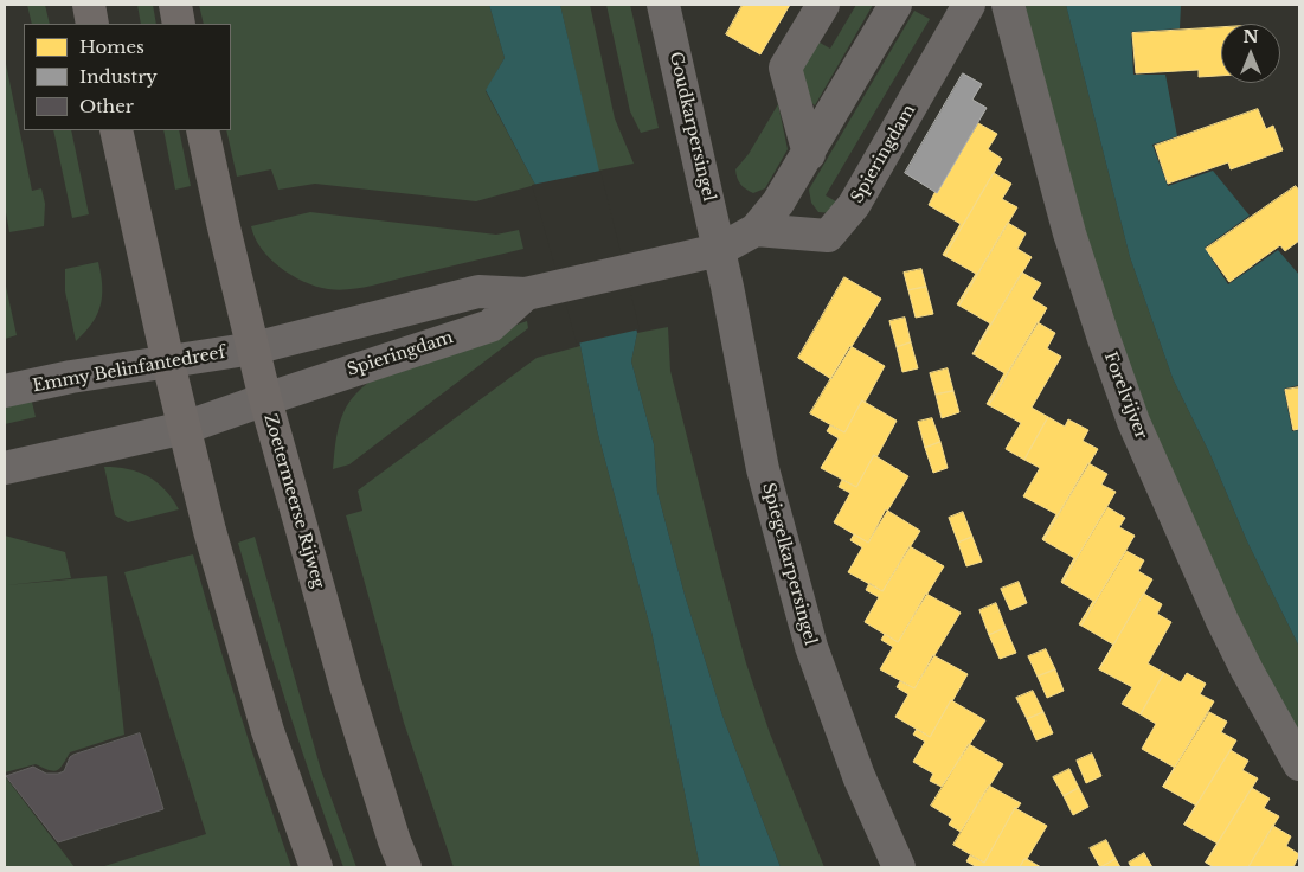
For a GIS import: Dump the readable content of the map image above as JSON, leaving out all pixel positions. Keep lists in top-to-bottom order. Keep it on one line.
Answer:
{"streets":{"main road":["Zoetermeerse Rijweg"],"street":["Goudkarpersingel","Spieringdam","Emmy Belinfantedreef","Forelvijver","Spiegelkarpersingel"]},"crossings":[["Goudkarpersingel","Spieringdam"],["Goudkarpersingel","Spiegelkarpersingel"],["Spieringdam","Emmy Belinfantedreef"],["Spieringdam","Zoetermeerse Rijweg"],["Spieringdam","Spiegelkarpersingel"],["Emmy Belinfantedreef","Zoetermeerse Rijweg"]],"legend":["Homes","Industry","Other"],"north":"top"}
